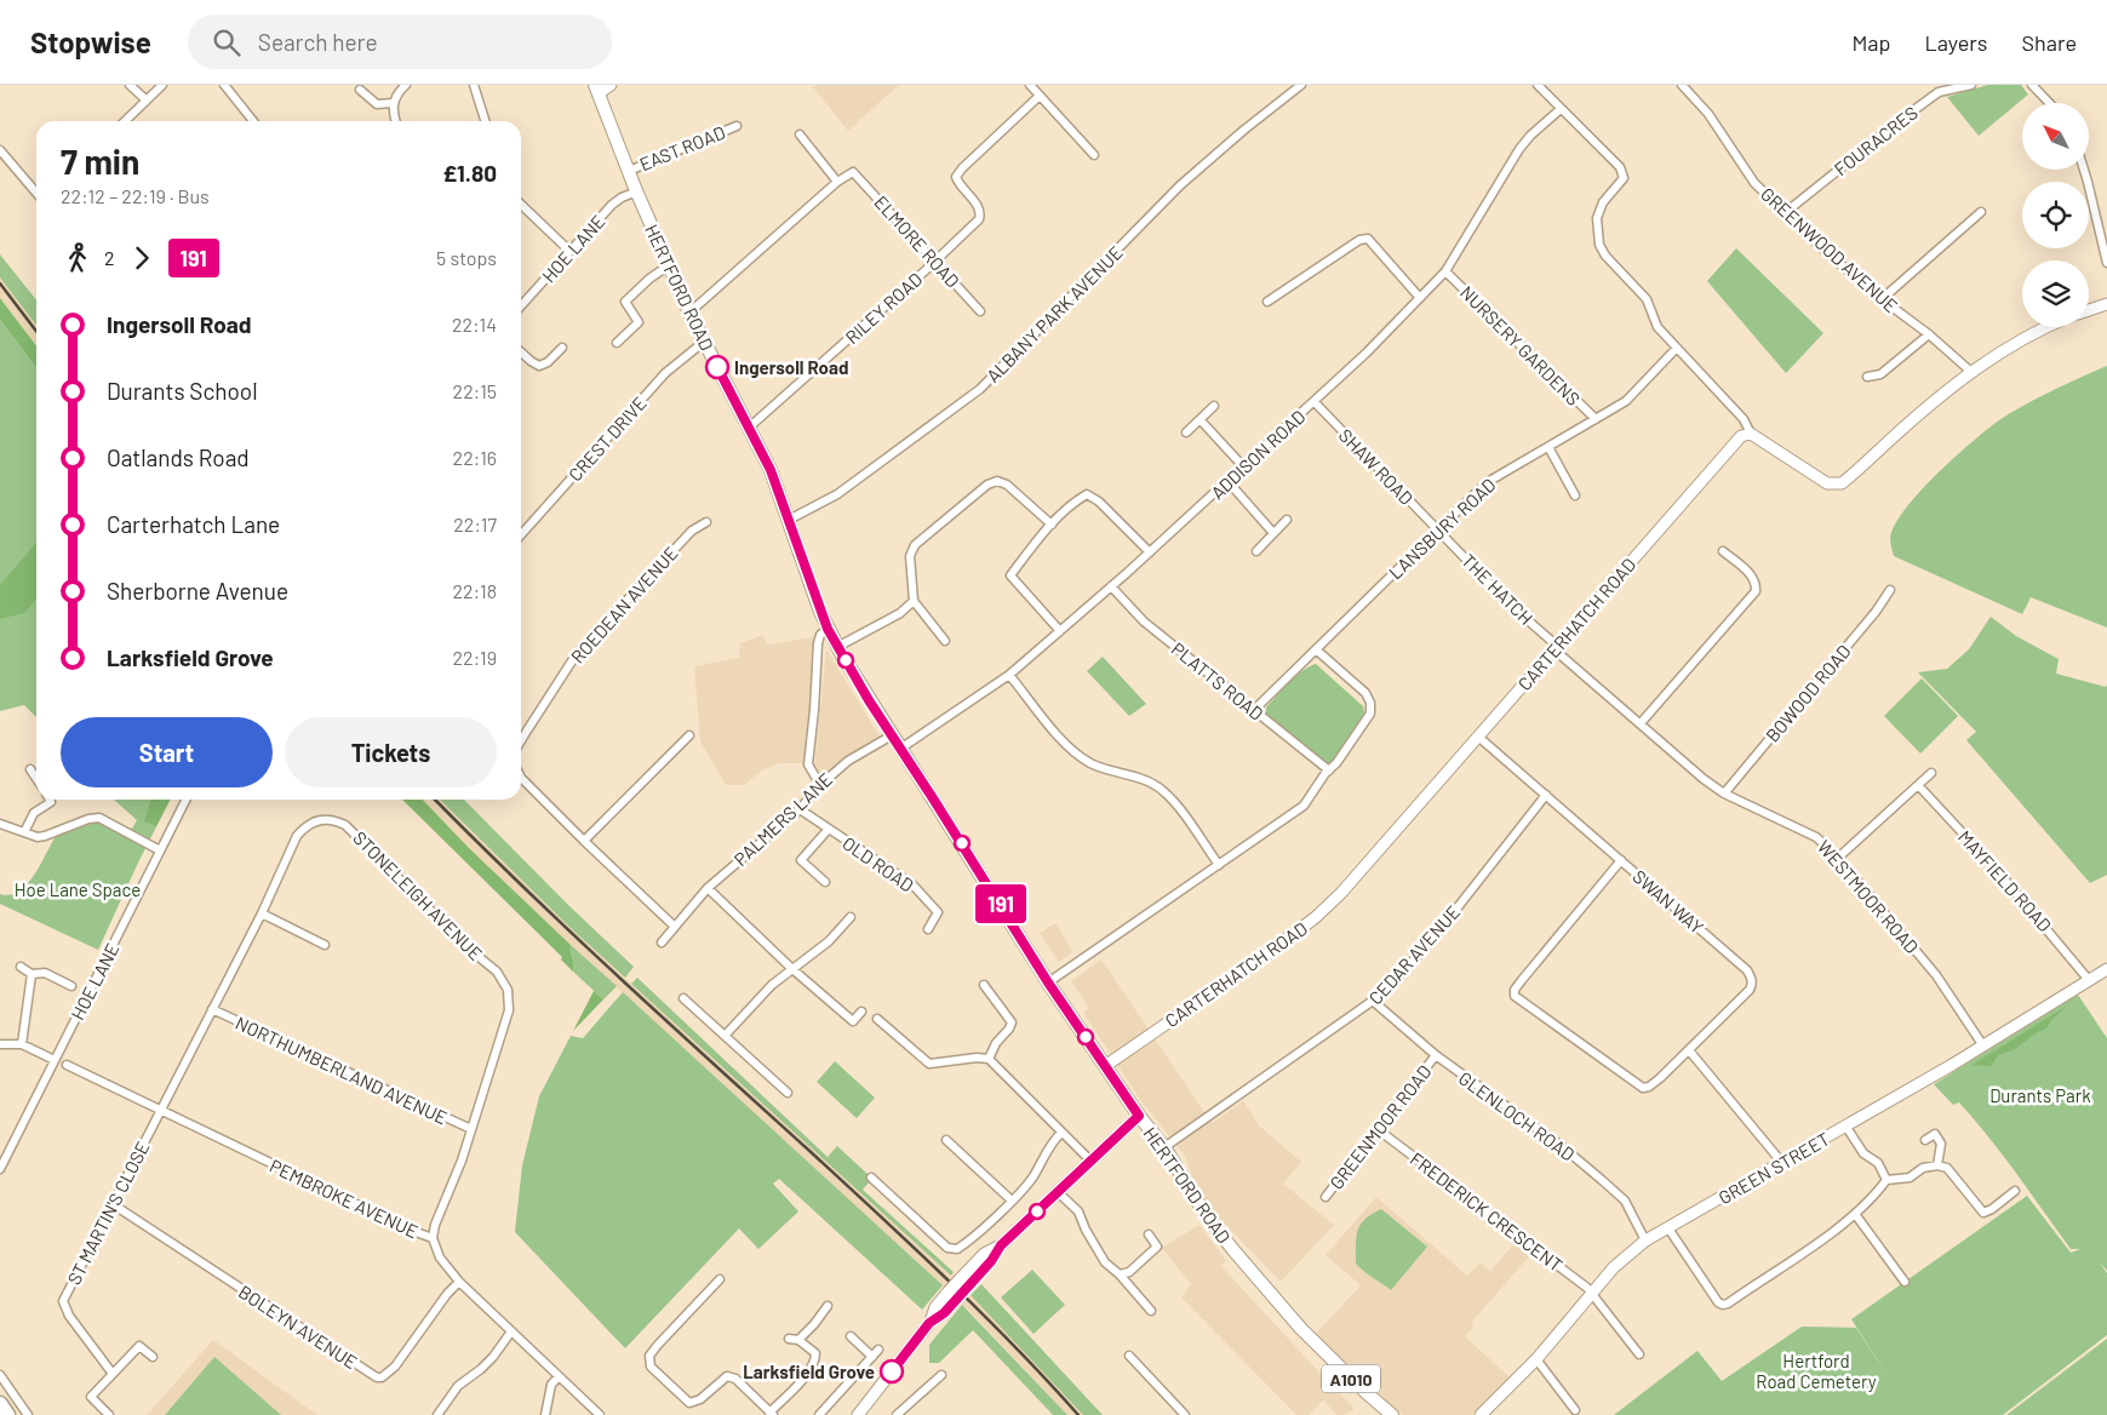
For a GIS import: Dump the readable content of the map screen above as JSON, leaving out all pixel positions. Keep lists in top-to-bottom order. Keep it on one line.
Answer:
{"streets":{"main road":["HERTFORD ROAD","A1010"],"street":["FOURACRES","EAST ROAD","ELMORE ROAD","HOE LANE","GREENWOOD AVENUE","RILEY ROAD","ALBANY PARK AVENUE","NURSERY GARDENS","CREST DRIVE","ADDISON ROAD","SHAW ROAD","LANSBURY ROAD","THE HATCH","ROEDEAN AVENUE","CARTERHATCH ROAD","PLATTS ROAD","BOWOOD ROAD","PALMERS LANE","OLD ROAD","MAYFIELD ROAD","STONELEIGH AVENUE","WESTMOOR ROAD","SWAN WAY","CEDAR AVENUE","NORTHUMBERLAND AVENUE","GLENLOCH ROAD","GREENMOOR ROAD","GREEN STREET","PEMBROKE AVENUE","FREDERICK CRESCENT","ST MARTIN'S CLOSE","BOLEYN AVENUE"]},"crossings":[["FOURACRES","GREENWOOD AVENUE"],["EAST ROAD","HERTFORD ROAD"],["ELMORE ROAD","RILEY ROAD"],["HOE LANE","HERTFORD ROAD"],["HERTFORD ROAD","RILEY ROAD"],["HERTFORD ROAD","ALBANY PARK AVENUE"],["HERTFORD ROAD","CREST DRIVE"],["HERTFORD ROAD","ADDISON ROAD"],["HERTFORD ROAD","CARTERHATCH ROAD"],["HERTFORD ROAD","PALMERS LANE"],["HERTFORD ROAD","CEDAR AVENUE"],["NURSERY GARDENS","ADDISON ROAD"],["NURSERY GARDENS","LANSBURY ROAD"],["ADDISON ROAD","SHAW ROAD"],["ADDISON ROAD","PLATTS ROAD"],["SHAW ROAD","LANSBURY ROAD"],["SHAW ROAD","THE HATCH"],["LANSBURY ROAD","THE HATCH"],["LANSBURY ROAD","PLATTS ROAD"],["THE HATCH","CARTERHATCH ROAD"],["THE HATCH","WESTMOOR ROAD"],["CARTERHATCH ROAD","WESTMOOR ROAD"],["CARTERHATCH ROAD","SWAN WAY"],["BOWOOD ROAD","WESTMOOR ROAD"],["PALMERS LANE","OLD ROAD"],["MAYFIELD ROAD","GREEN STREET"],["STONELEIGH AVENUE","NORTHUMBERLAND AVENUE"],["STONELEIGH AVENUE","PEMBROKE AVENUE"],["STONELEIGH AVENUE","ST MARTIN'S CLOSE"],["WESTMOOR ROAD","GREEN STREET"],["SWAN WAY","CEDAR AVENUE"],["CEDAR AVENUE","GLENLOCH ROAD"],["GLENLOCH ROAD","GREENMOOR ROAD"],["GLENLOCH ROAD","GREEN STREET"],["GREENMOOR ROAD","FREDERICK CRESCENT"],["GREEN STREET","FREDERICK CRESCENT"],["PEMBROKE AVENUE","ST MARTIN'S CLOSE"],["PEMBROKE AVENUE","BOLEYN AVENUE"],["ST MARTIN'S CLOSE","BOLEYN AVENUE"]],"parks":["Hoe Lane Space","Durants Park","Hertford Road Cemetery"],"places":["Ingersoll Road","Larksfield Grove"],"lines":["bus line 191"],"north":"top left","page":{"header":"Stopwise","search":"Search here","nav":["Map","Layers","Share"],"on_map":"191","heading":["7 min","22:12 – 22:19 · Bus","£1.80"],"legs":["2","191","5 stops"],"list":[{"name":"Ingersoll Road","value":"22:14"},{"name":"Durants School","value":"22:15"},{"name":"Oatlands Road","value":"22:16"},{"name":"Carterhatch Lane","value":"22:17"},{"name":"Sherborne Avenue","value":"22:18"},{"name":"Larksfield Grove","value":"22:19"}],"buttons":["Start","Tickets"]}}
